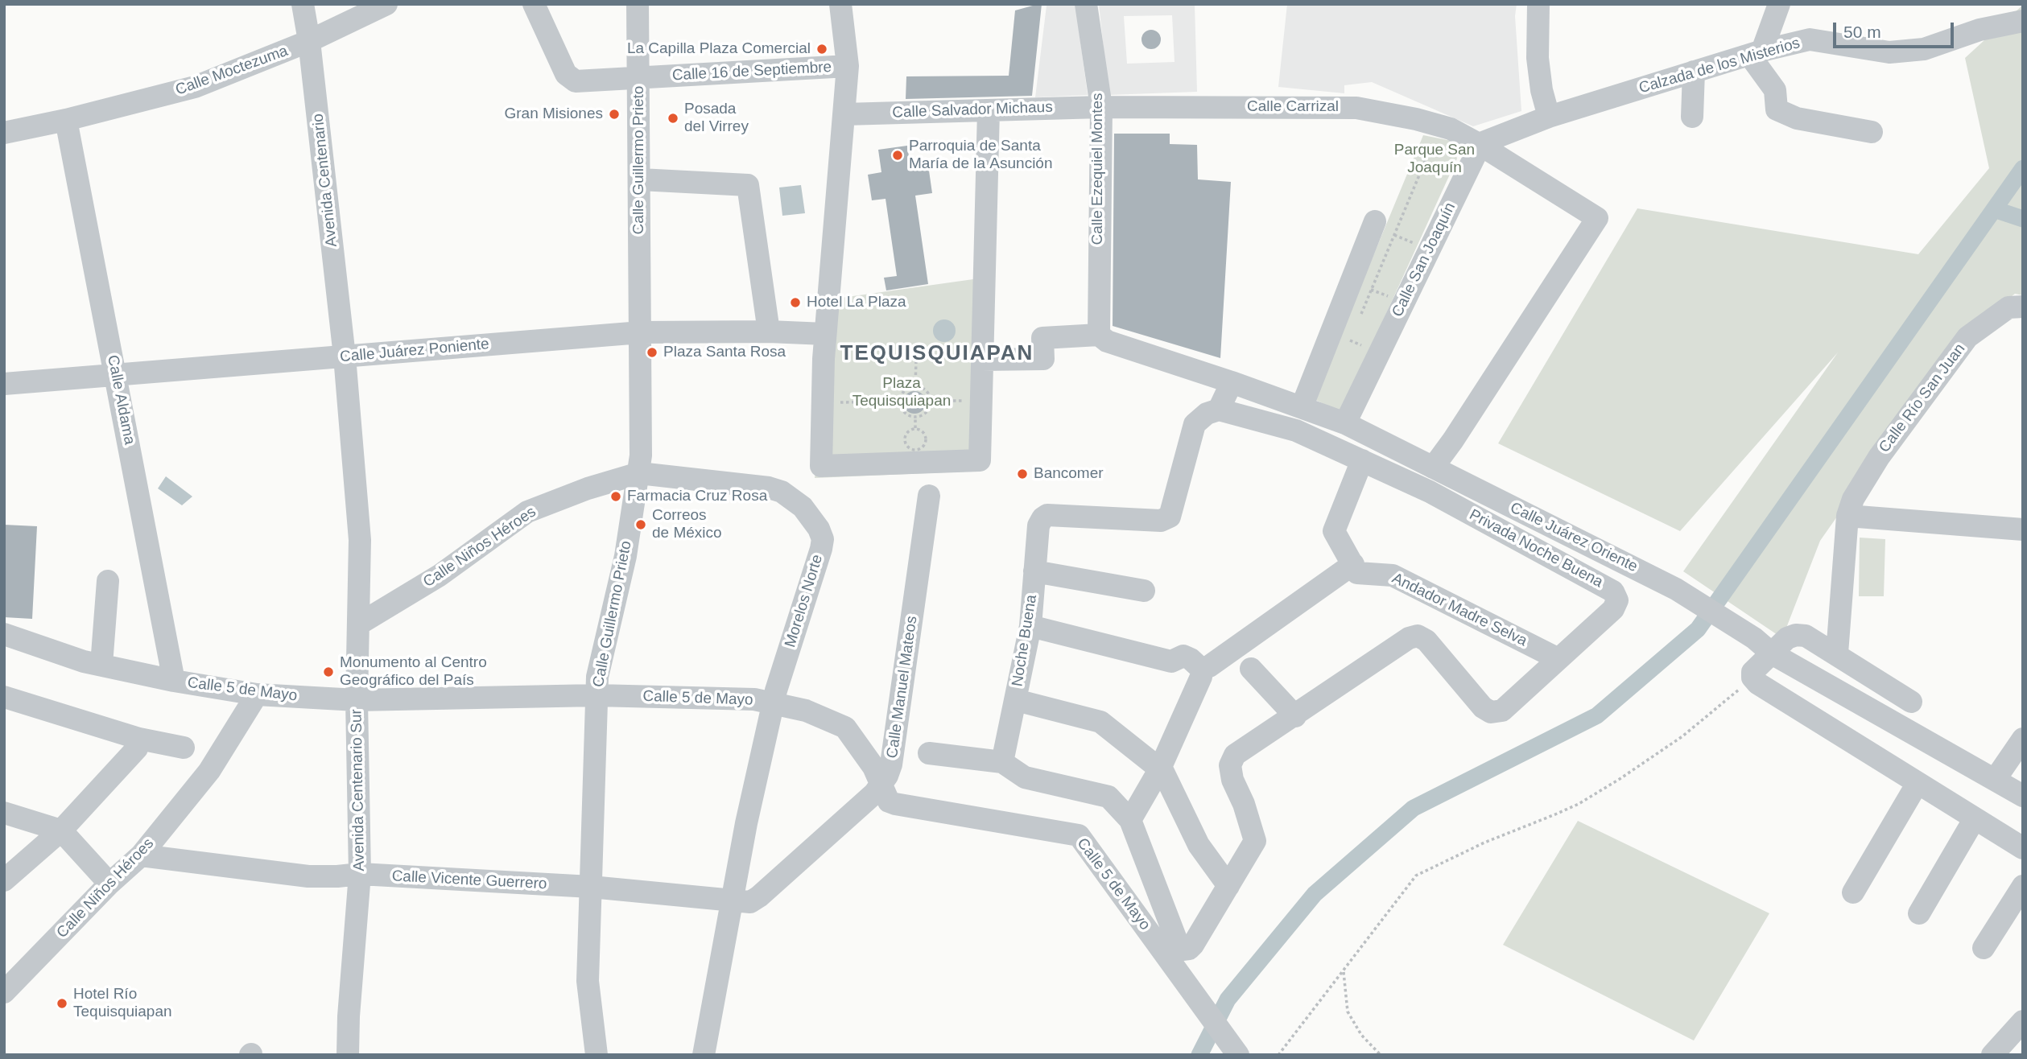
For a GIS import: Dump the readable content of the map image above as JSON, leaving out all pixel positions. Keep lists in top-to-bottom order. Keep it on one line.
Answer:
{"streets":{"street":["Calzada de los Misterios","Calle Moctezuma","Calle 16 de Septiembre","Calle Carrizal","Calle Salvador Michaus","Calle Guillermo Prieto","Calle Ezequiel Montes","Avenida Centenario","Calle San Joaquín","Calle Juárez Poniente","Calle Río San Juan","Calle Aldama","Calle Juárez Oriente","Calle Niños Héroes","Privada Noche Buena","Morelos Norte","Andador Madre Selva","Noche Buena","Calle Manuel Mateos","Calle 5 de Mayo","Avenida Centenario Sur","Calle Vicente Guerrero"]},"crossings":[["Calle Moctezuma","Avenida Centenario"],["Calle Moctezuma","Calle Aldama"],["Calle 16 de Septiembre","Calle Guillermo Prieto"],["Calle Carrizal","Calle Salvador Michaus"],["Calle Carrizal","Calle Ezequiel Montes"],["Calle Carrizal","Calle San Joaquín"],["Calle Carrizal","Calle Juárez Oriente"],["Calle Salvador Michaus","Calle Ezequiel Montes"],["Calle Guillermo Prieto","Calle Juárez Poniente"],["Calle Guillermo Prieto","Calle Niños Héroes"],["Calle Guillermo Prieto","Calle 5 de Mayo"],["Calle Guillermo Prieto","Calle Vicente Guerrero"],["Calle Ezequiel Montes","Calle Juárez Oriente"],["Avenida Centenario","Calle Juárez Poniente"],["Avenida Centenario","Avenida Centenario Sur"],["Calle San Joaquín","Calle Juárez Oriente"],["Calle Juárez Poniente","Calle Aldama"],["Calle Juárez Poniente","Avenida Centenario Sur"],["Calle Aldama","Calle 5 de Mayo"],["Calle Niños Héroes","Morelos Norte"],["Calle Niños Héroes","Calle 5 de Mayo"],["Calle Niños Héroes","Avenida Centenario Sur"],["Calle Niños Héroes","Calle Vicente Guerrero"],["Privada Noche Buena","Andador Madre Selva"],["Privada Noche Buena","Noche Buena"],["Morelos Norte","Calle Manuel Mateos"],["Morelos Norte","Calle 5 de Mayo"],["Morelos Norte","Calle Vicente Guerrero"],["Calle Manuel Mateos","Calle 5 de Mayo"],["Calle Manuel Mateos","Calle Vicente Guerrero"],["Calle 5 de Mayo","Avenida Centenario Sur"],["Avenida Centenario Sur","Calle Vicente Guerrero"]],"districts":["TEQUISQUIAPAN"],"parks":["Parque San Joaquín","Plaza Tequisquiapan"],"places":["La Capilla Plaza Comercial","Gran Misiones","Posada del Virrey","Parroquia de Santa María de la Asunción","Hotel La Plaza","Plaza Santa Rosa","Bancomer","Farmacia Cruz Rosa","Correos de México","Monumento al Centro Geográfico del País","Hotel Río Tequisquiapan"],"scale_bar":"50 m"}
